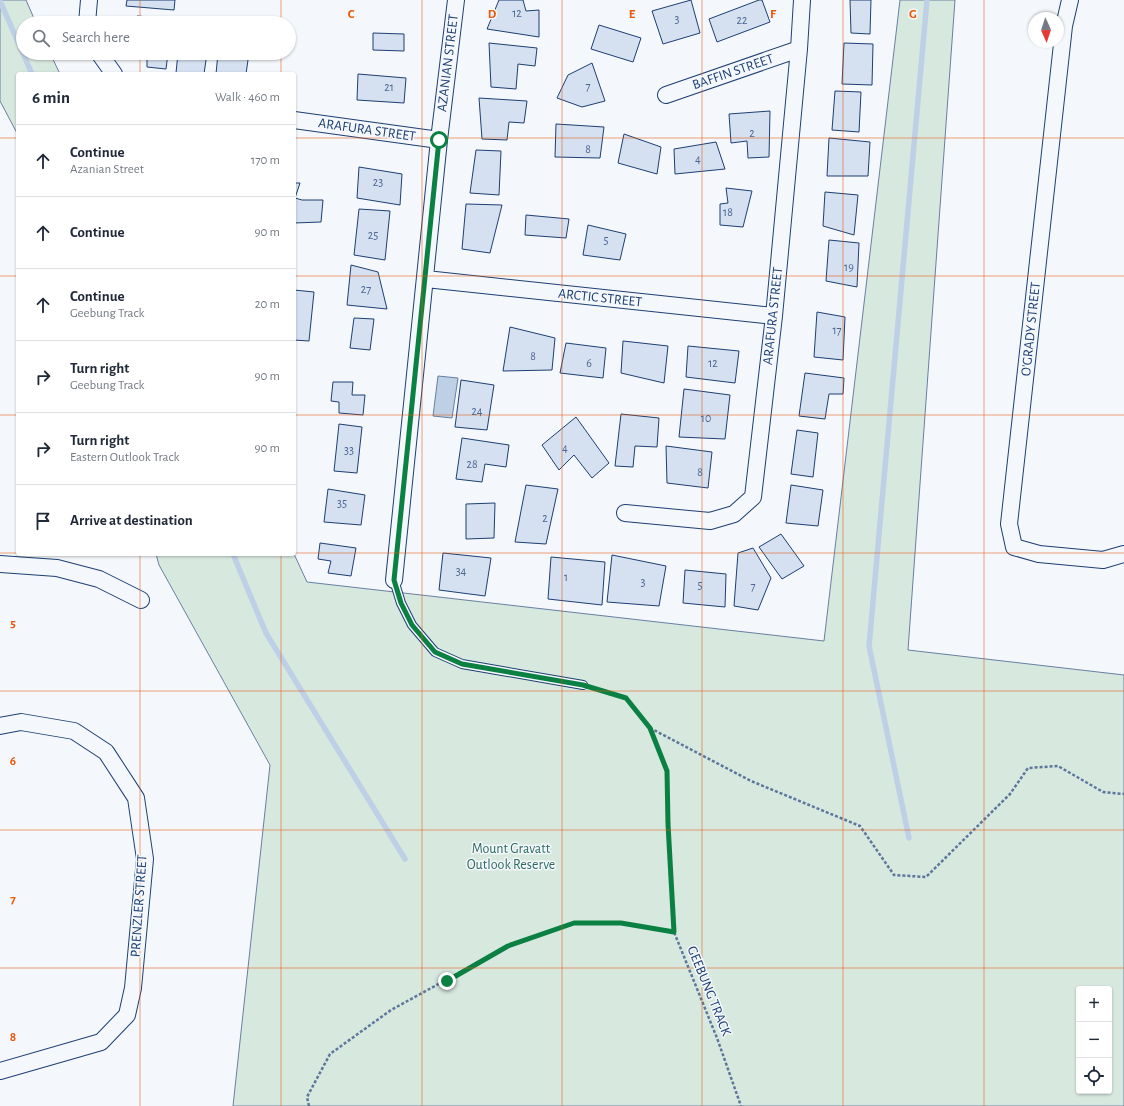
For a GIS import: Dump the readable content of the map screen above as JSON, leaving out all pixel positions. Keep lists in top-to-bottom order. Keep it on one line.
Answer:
{"streets":{"street":["AZANIAN STREET","BAFFIN STREET","ARAFURA STREET","ARCTIC STREET","O'GRADY STREET","PRENZLER STREET"],"path":["GEEBUNG TRACK"]},"crossings":[["AZANIAN STREET","ARAFURA STREET"],["AZANIAN STREET","ARCTIC STREET"],["BAFFIN STREET","ARAFURA STREET"],["ARAFURA STREET","ARCTIC STREET"]],"parks":["Mount Gravatt Outlook Reserve"],"house_numbers":["12","3","22","7","21","2","8","4","23","18","25","5","19","27","17","8","6","12","24","10","4","33","28","8","35","2","34","1","3","5","7"],"north":"bottom","page":{"search":"Search here","heading":["6 min","Walk · 460 m"],"list":[["Continue","Azanian Street","170 m"],["Continue","90 m"],["Continue","Geebung Track","20 m"],["Turn right","Geebung Track","90 m"],["Turn right","Eastern Outlook Track","90 m"],"Arrive at destination"],"map_buttons":["+","−"]},"grid":{"columns":["C","D","E","F","G"],"rows":["5","6","7","8"]}}
